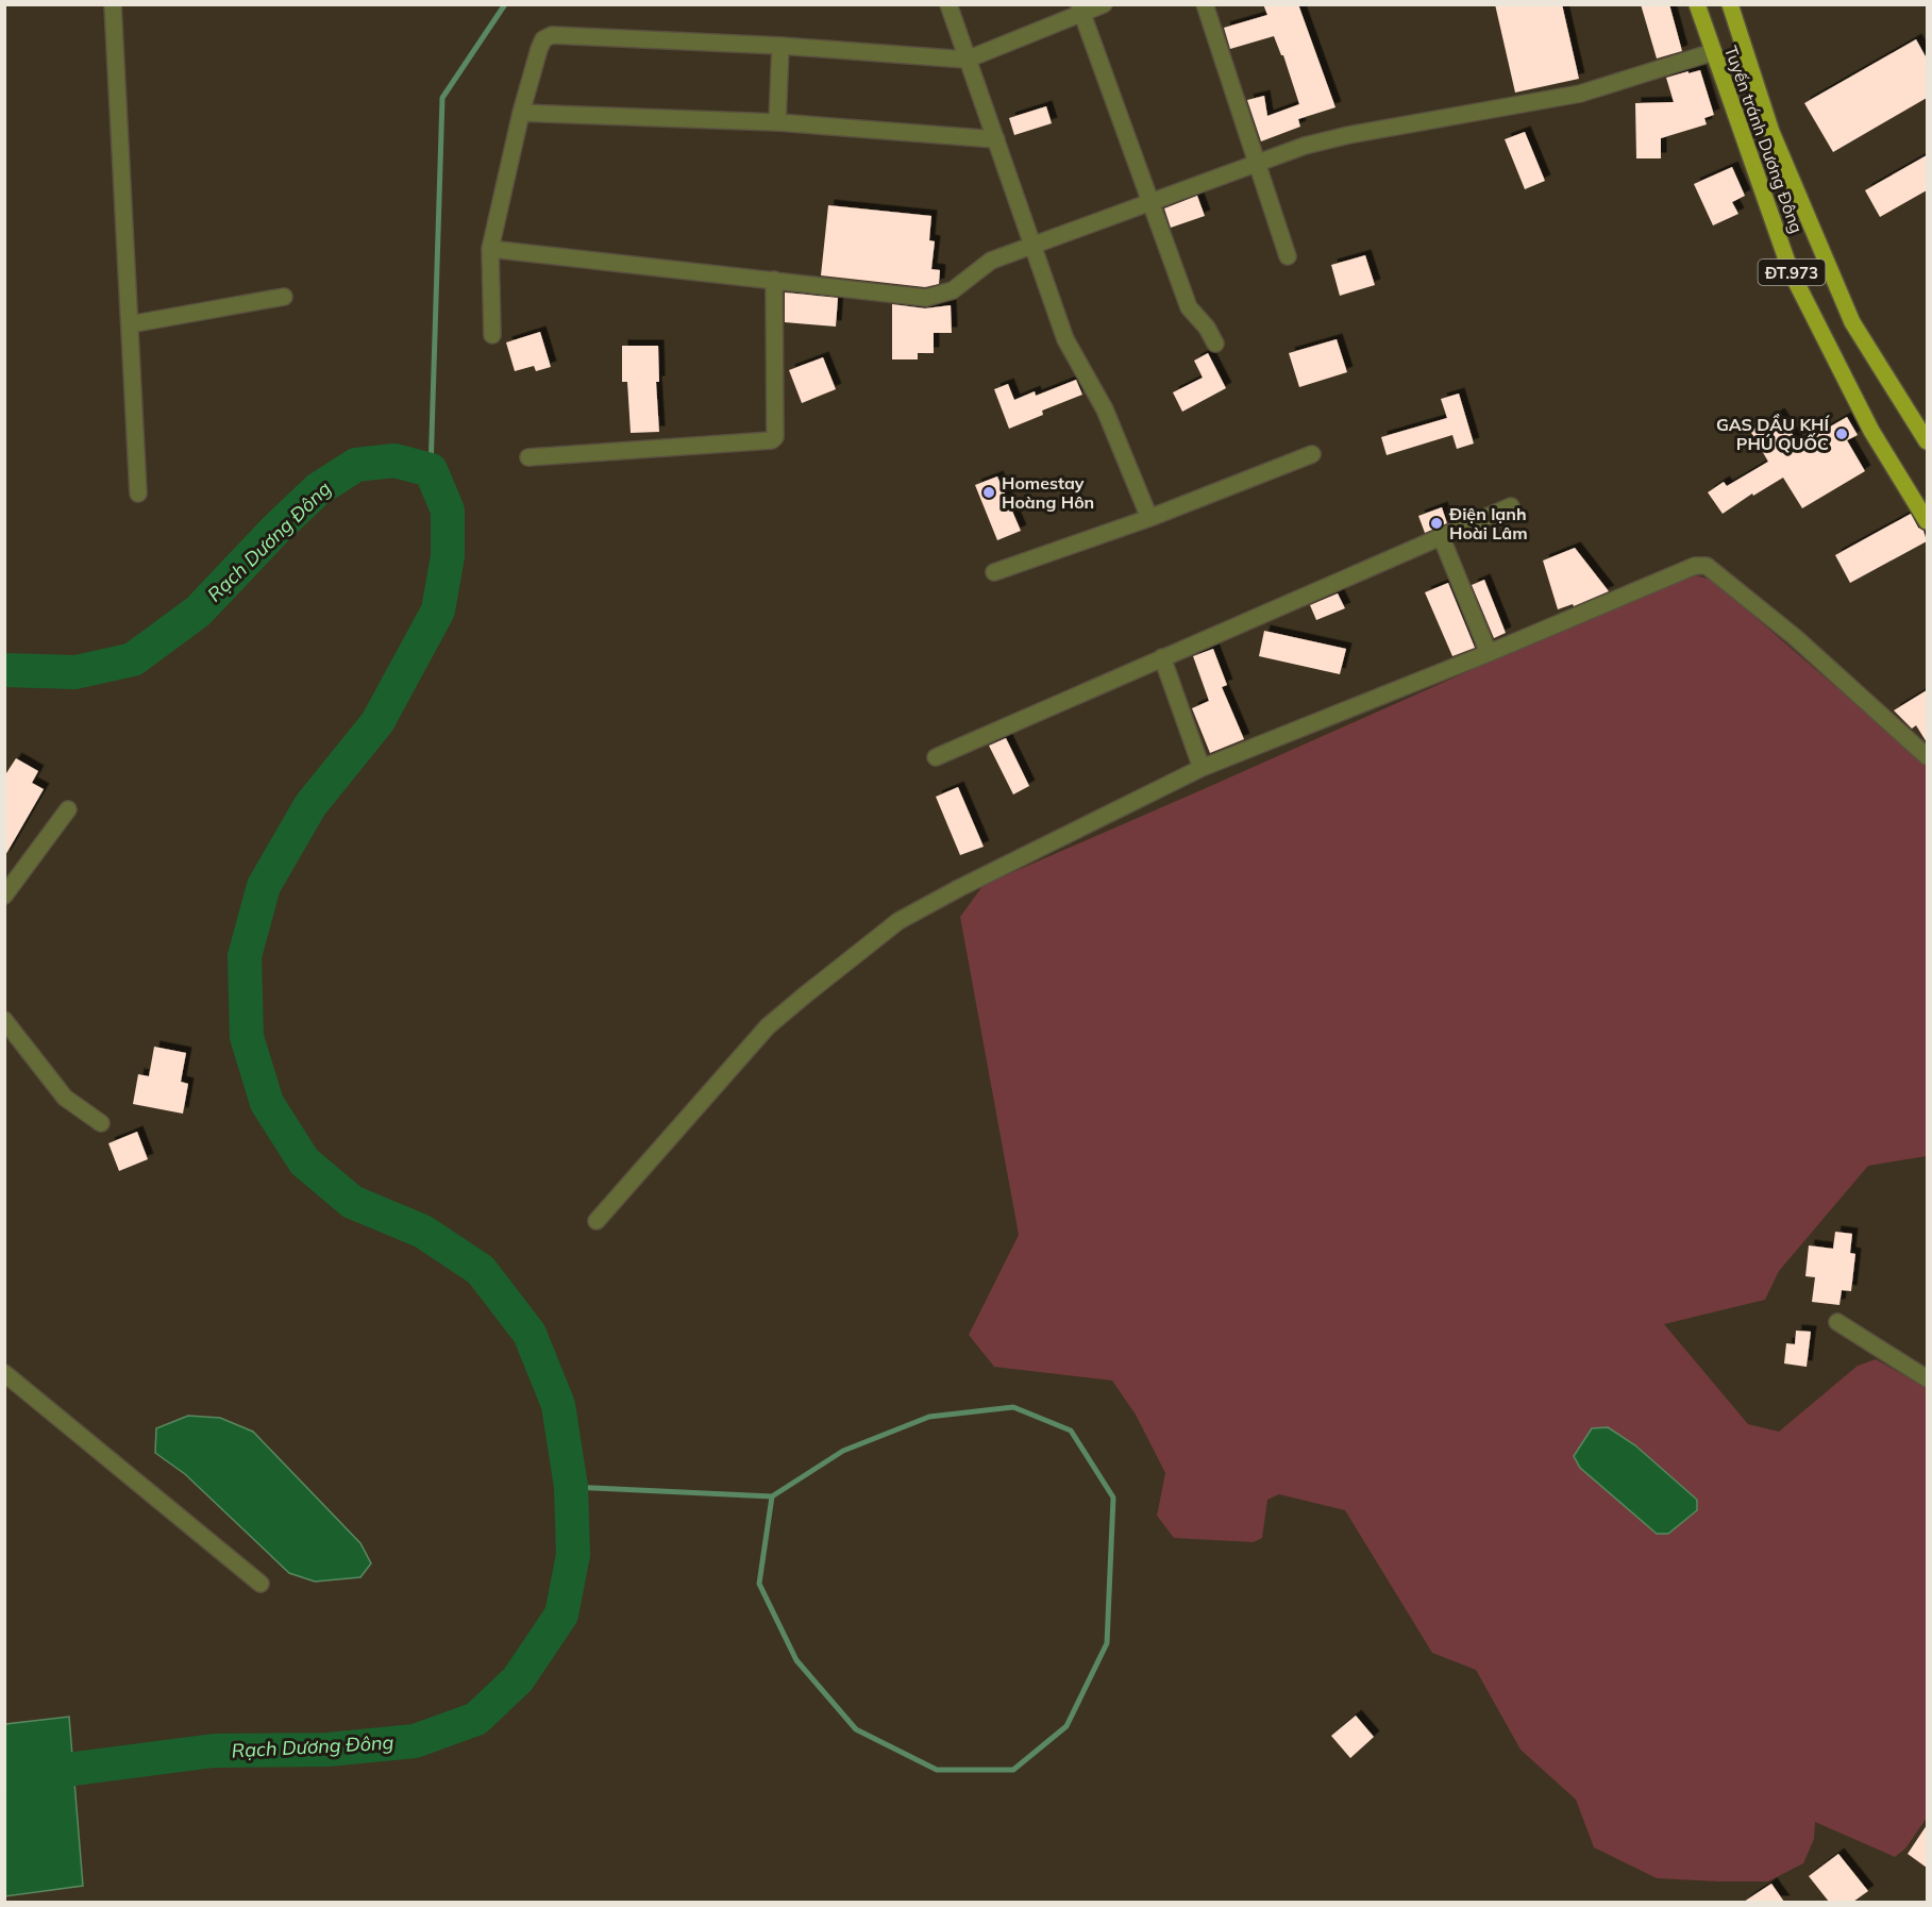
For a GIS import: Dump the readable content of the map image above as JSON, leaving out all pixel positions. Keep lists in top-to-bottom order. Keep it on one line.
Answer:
{"streets":{"main road":["Tuyến tránh Dương Đông","ĐT.973"]},"water":["Rạch Dương Đông"],"places":["GAS DẦU KHÍ PHÚ QUỐC","Homestay Hoàng Hôn","Điện lạnh Hoài Lâm"]}
